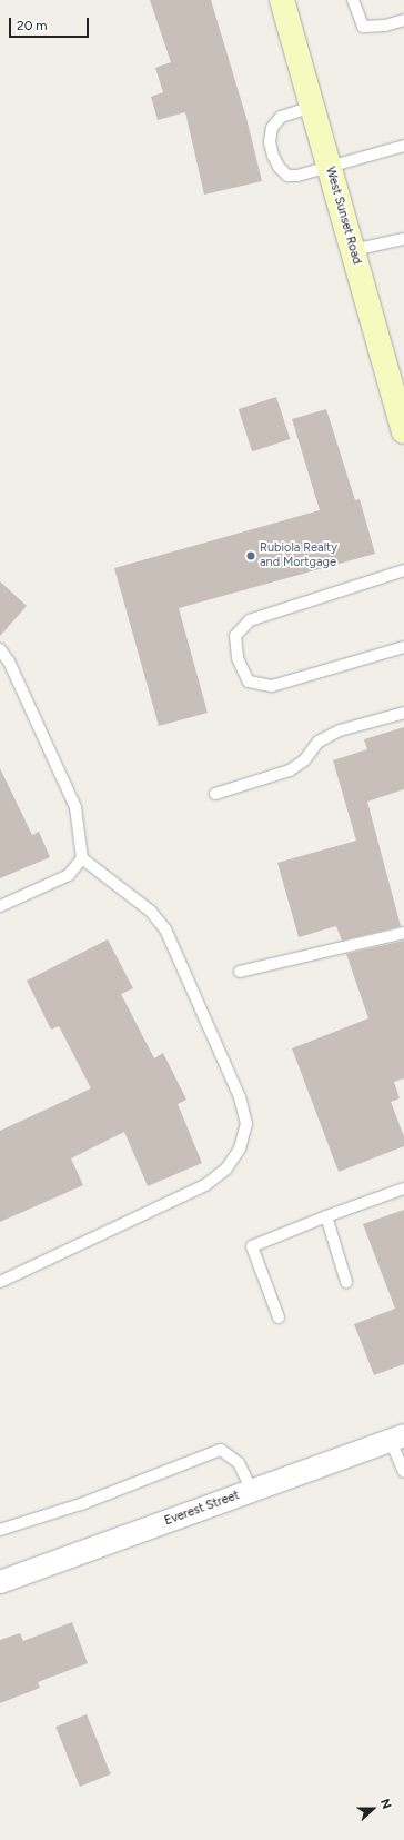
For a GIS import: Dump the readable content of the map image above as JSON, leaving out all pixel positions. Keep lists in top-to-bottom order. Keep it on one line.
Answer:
{"streets":{"main road":["West Sunset Road"],"street":["Everest Street"]},"places":["Rubiola Realty and Mortgage"],"scale_bar":"20 m","north":"right"}
